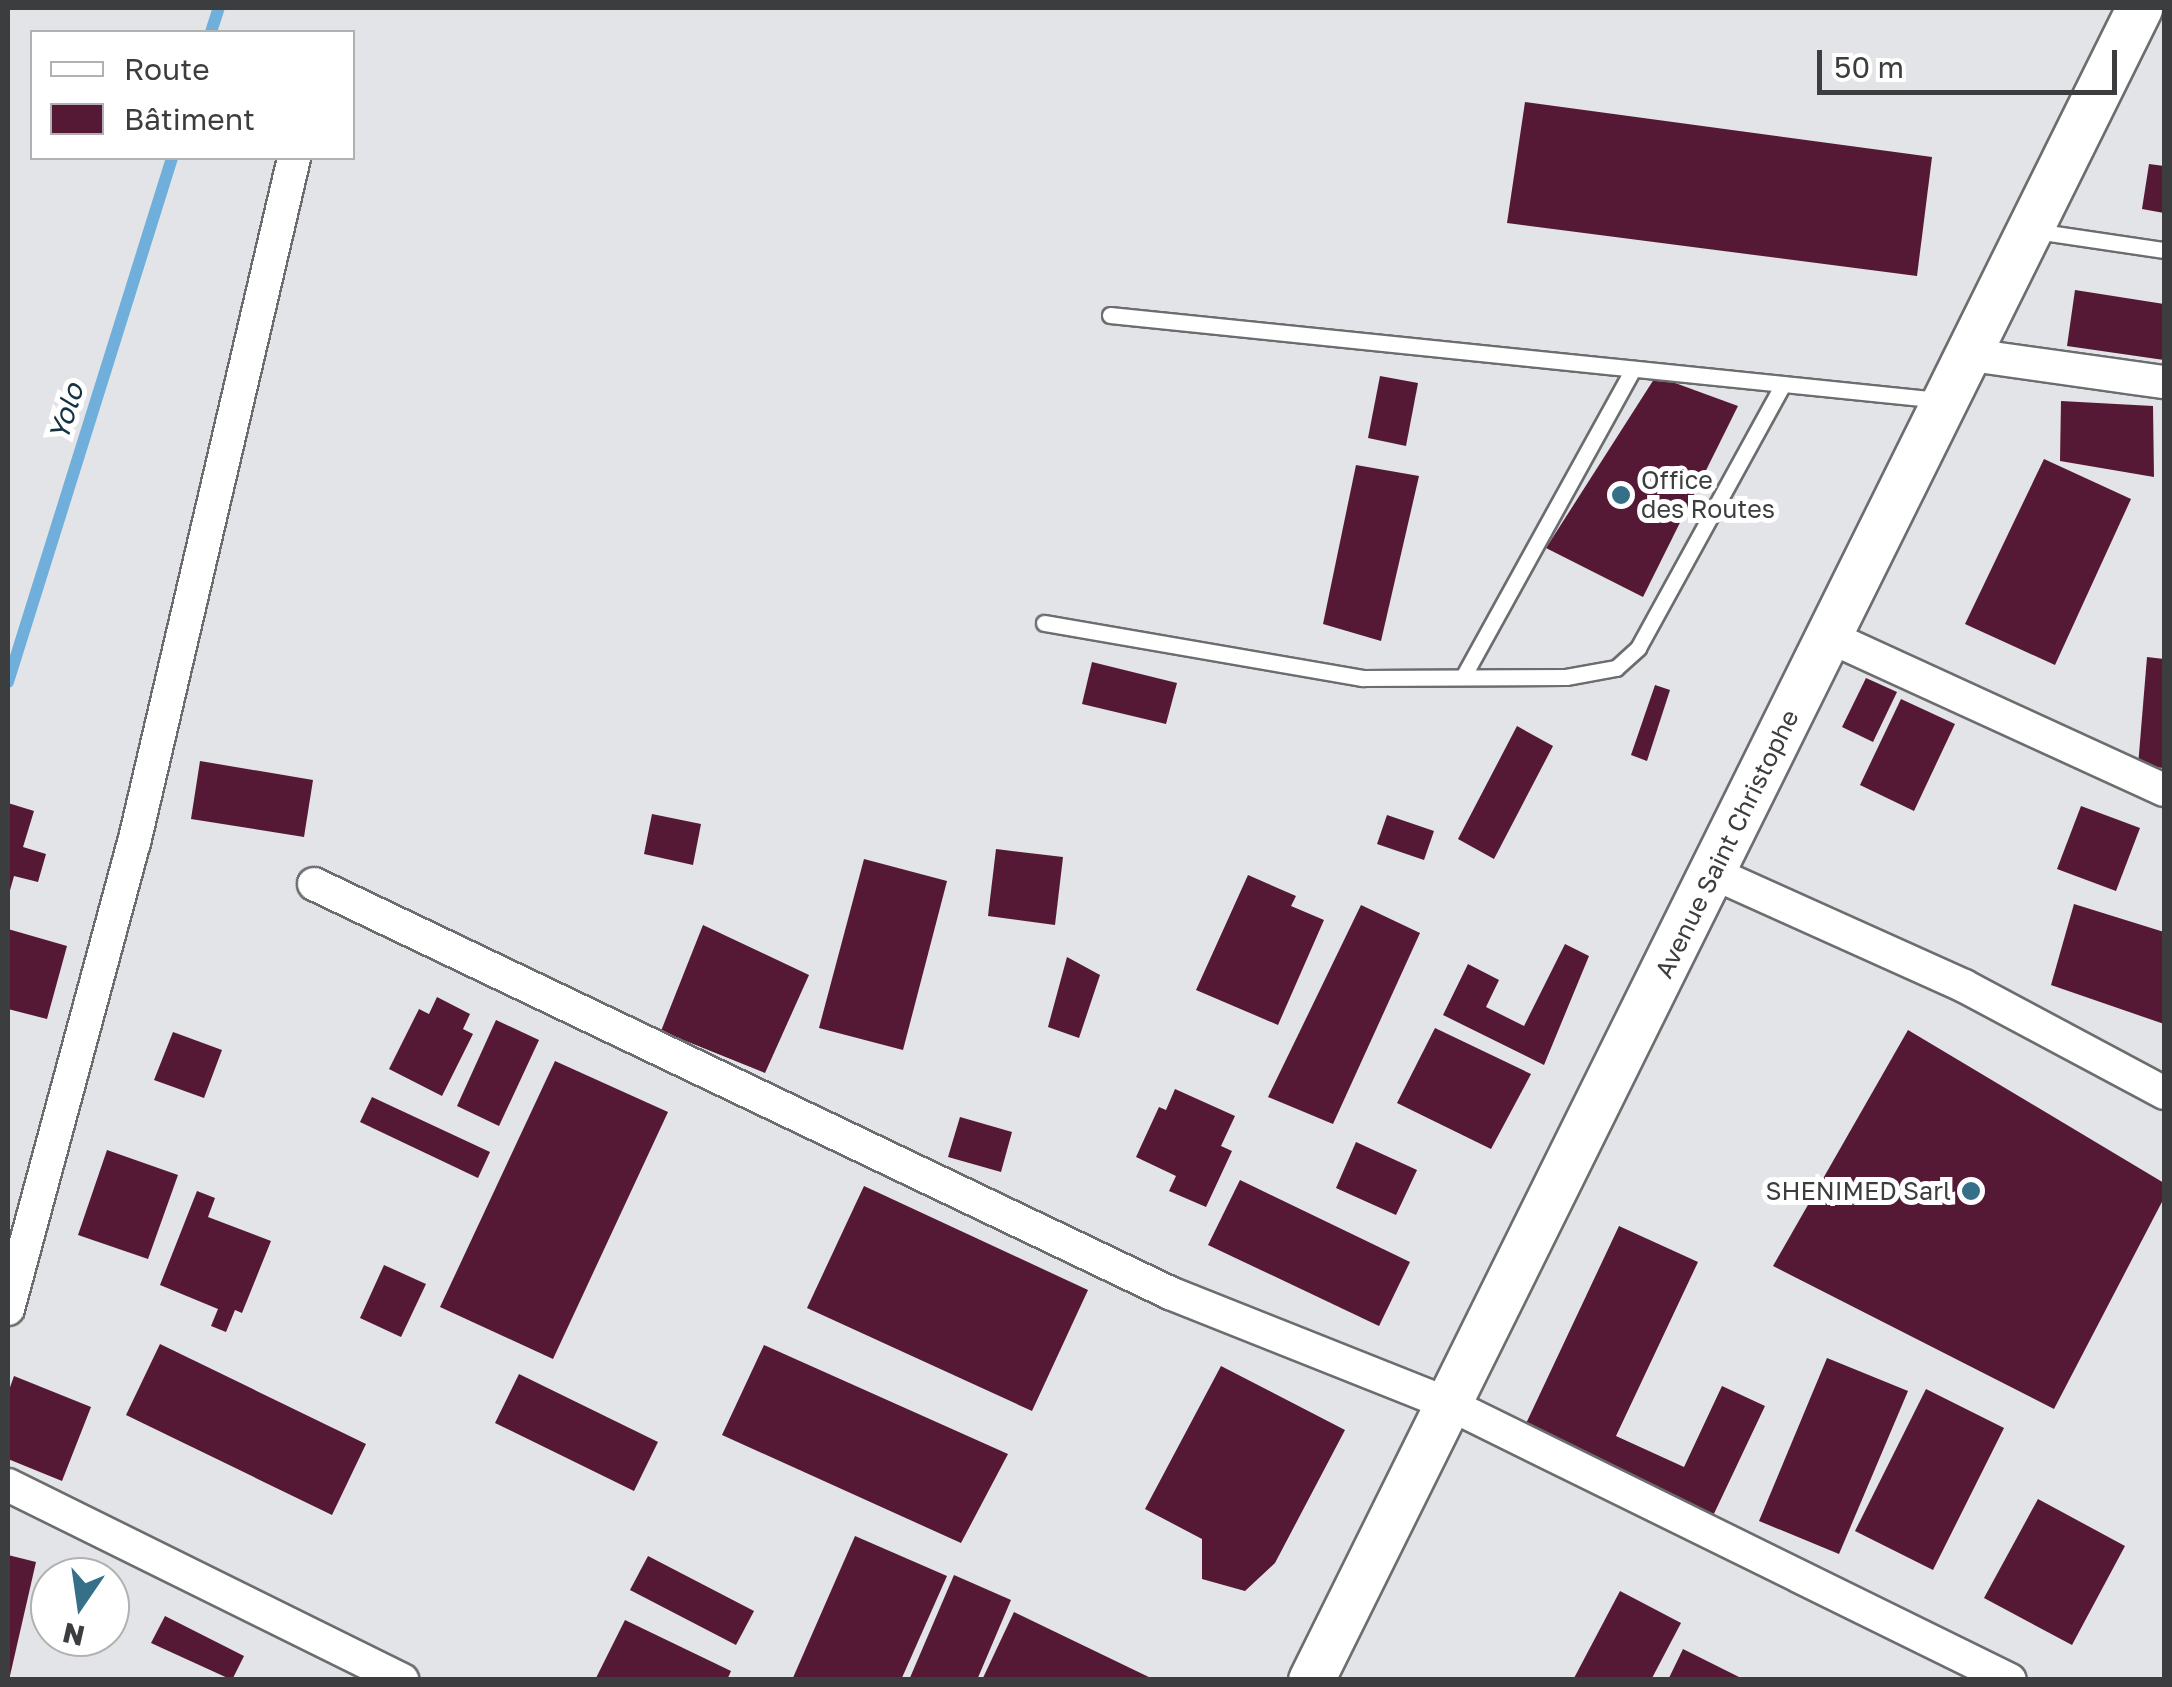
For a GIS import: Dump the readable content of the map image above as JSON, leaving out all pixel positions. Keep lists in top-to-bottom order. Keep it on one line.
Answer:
{"streets":{"street":["Avenue Saint Christophe"]},"water":["Yolo"],"places":["Office des Routes","SHENIMED Sarl"],"legend":["Route","Bâtiment"],"scale_bar":"50 m","north":"bottom"}
